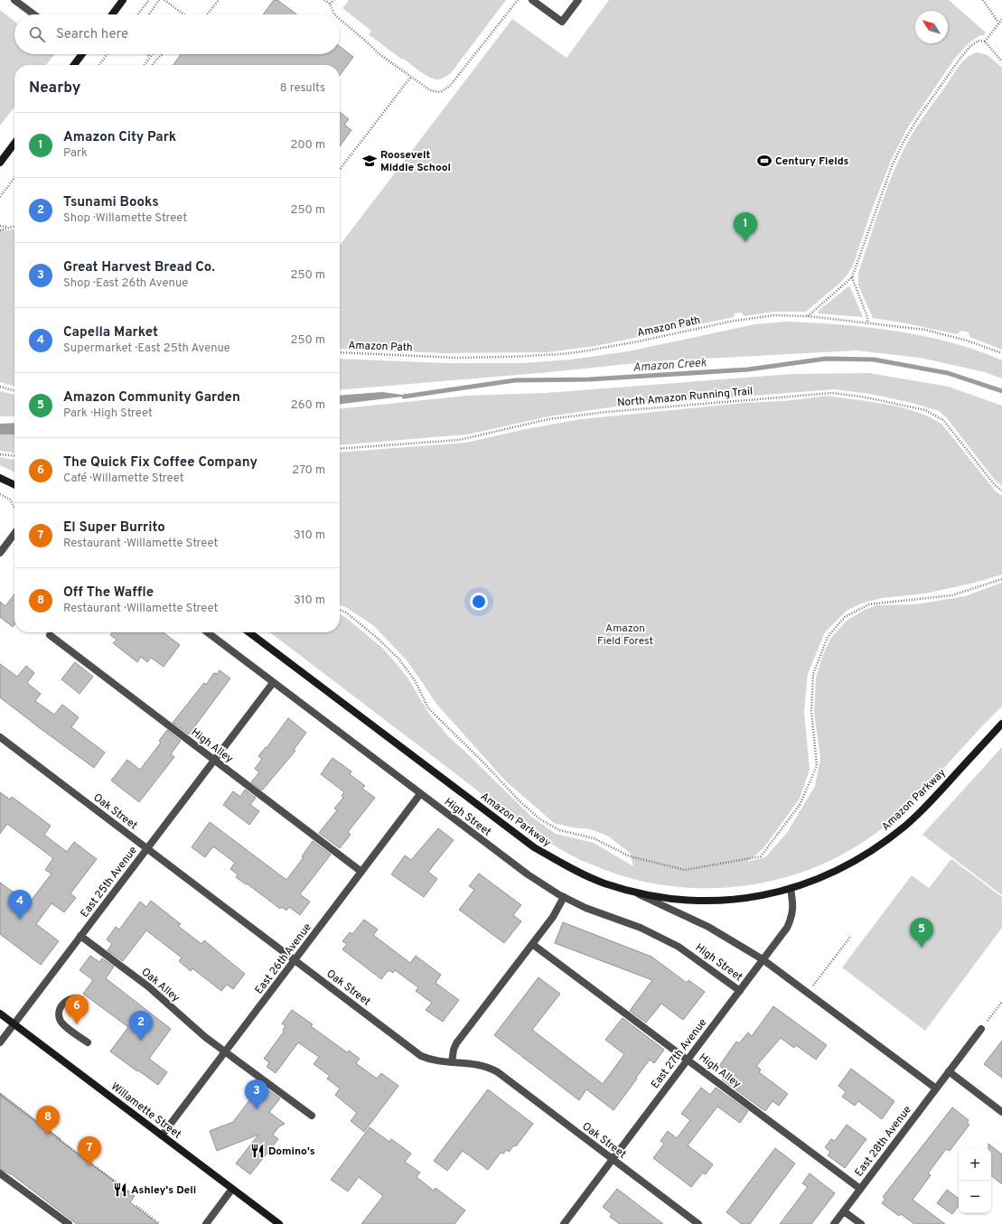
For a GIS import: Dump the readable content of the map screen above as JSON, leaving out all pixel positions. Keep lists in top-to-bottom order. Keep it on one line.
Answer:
{"streets":{"main road":["Amazon Parkway","Willamette Street"],"street":["High Alley","Oak Street","High Street","East 25th Avenue","East 26th Avenue","Oak Alley","East 27th Avenue","East 28th Avenue"],"path":["Amazon Path","North Amazon Running Trail"]},"crossings":[["High Alley","East 25th Avenue"],["High Alley","East 26th Avenue"],["High Alley","East 27th Avenue"],["High Alley","East 28th Avenue"],["Amazon Parkway","High Street"],["Amazon Parkway","East 27th Avenue"],["Oak Street","East 25th Avenue"],["Oak Street","East 26th Avenue"],["Oak Street","East 27th Avenue"],["High Street","East 25th Avenue"],["High Street","East 26th Avenue"],["High Street","East 27th Avenue"],["High Street","East 28th Avenue"],["East 25th Avenue","Oak Alley"],["East 25th Avenue","Willamette Street"],["East 26th Avenue","Oak Alley"],["East 26th Avenue","Willamette Street"]],"water":["Amazon Creek"],"parks":["Amazon Field Forest"],"places":{"school or university":["Roosevelt Middle School"],"sports":["Century Fields"],"restaurant":["Domino's","Ashley's Deli"]},"north":"top left","page":{"search":"Search here","heading":["Nearby","8 results"],"list":[{"mark":"1","name":"Amazon City Park","note":"Park","value":"200 m"},{"mark":"2","name":"Tsunami Books","note":"Shop · Willamette Street","value":"250 m"},{"mark":"3","name":"Great Harvest Bread Co.","note":"Shop · East 26th Avenue","value":"250 m"},{"mark":"4","name":"Capella Market","note":"Supermarket · East 25th Avenue","value":"250 m"},{"mark":"5","name":"Amazon Community Garden","note":"Park · High Street","value":"260 m"},{"mark":"6","name":"The Quick Fix Coffee Company","note":"Café · Willamette Street","value":"270 m"},{"mark":"7","name":"El Super Burrito","note":"Restaurant · Willamette Street","value":"310 m"},{"mark":"8","name":"Off The Waffle","note":"Restaurant · Willamette Street","value":"310 m"}],"pins":["1","4","5","6","2","3","8","7"],"map_buttons":["+","−"]}}
